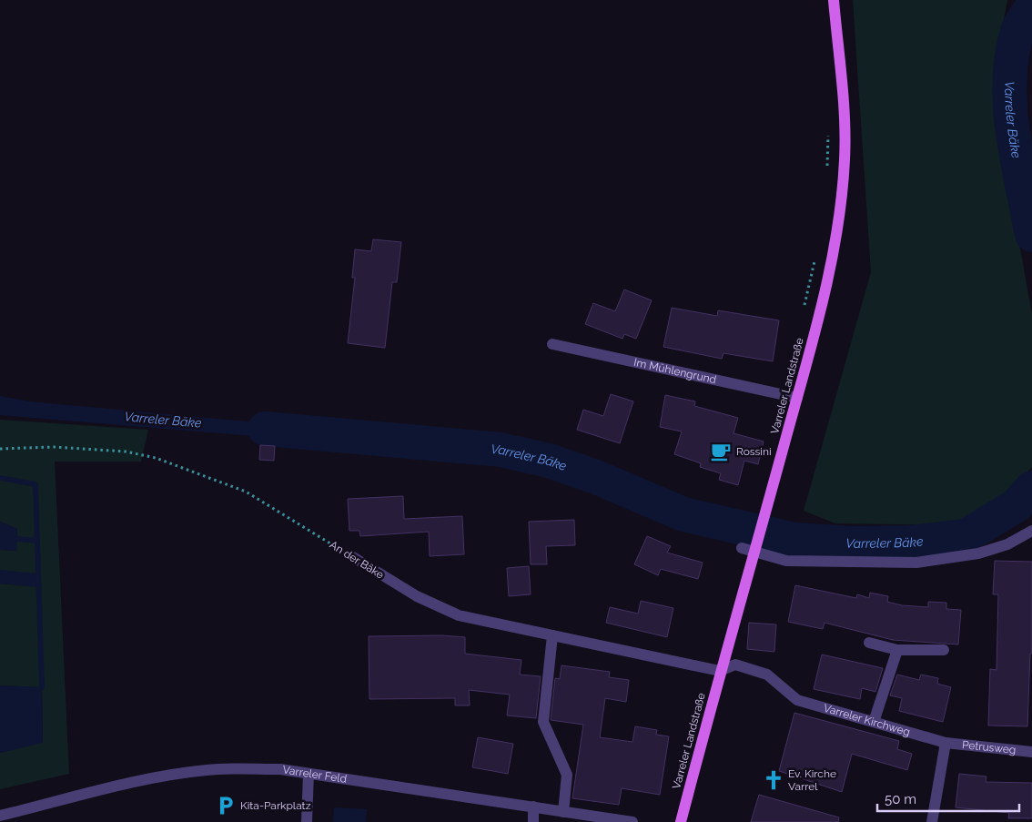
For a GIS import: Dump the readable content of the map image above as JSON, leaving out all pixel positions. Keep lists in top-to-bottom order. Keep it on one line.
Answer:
{"streets":{"main road":["Varreler Landstraße"],"street":["Im Mühlengrund","An der Bäke","Varreler Kirchweg","Petrusweg","Varreler Feld"]},"crossings":[["Im Mühlengrund","Varreler Landstraße"],["Varreler Landstraße","An der Bäke"],["Varreler Landstraße","Varreler Kirchweg"],["An der Bäke","Varreler Kirchweg"],["Varreler Kirchweg","Petrusweg"]],"water":["Varreler Bäke"],"places":{"cafe":["Rossini"],"church":["Ev. Kirche Varrel"],"parking":["Kita-Parkplatz"]},"scale_bar":"50 m"}
